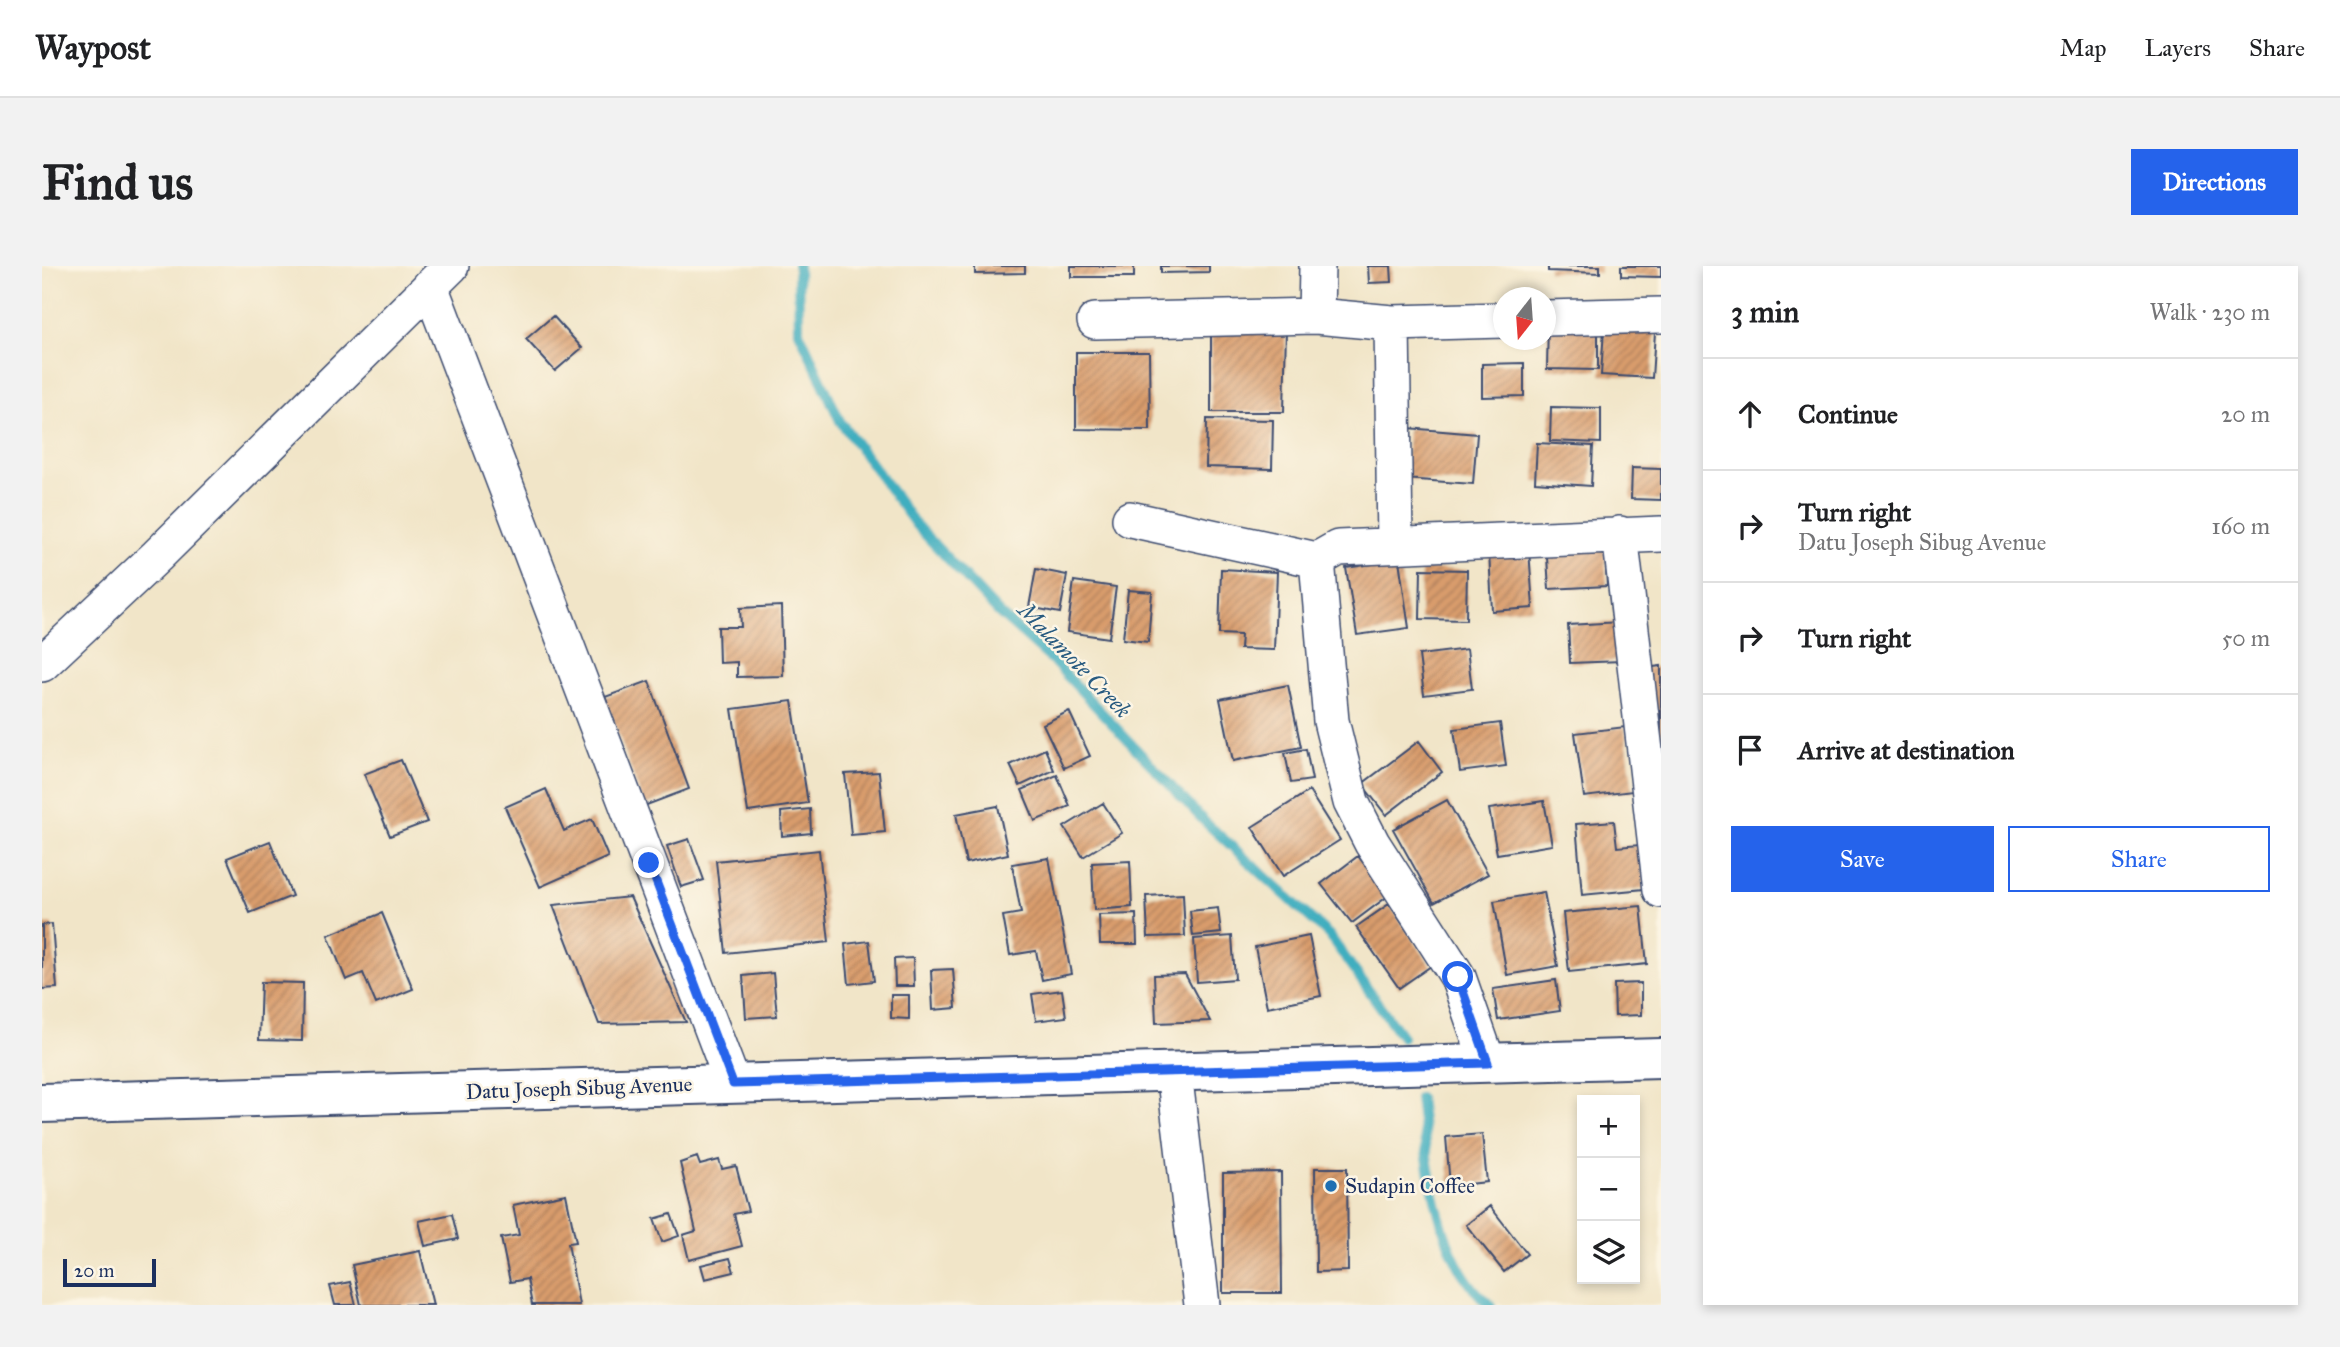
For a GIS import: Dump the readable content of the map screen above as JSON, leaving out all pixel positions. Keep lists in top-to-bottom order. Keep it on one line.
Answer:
{"streets":{"main road":["Datu Joseph Sibug Avenue"]},"water":["Malamote Creek"],"places":["Sudapin Coffee"],"scale_bar":"20 m","north":"bottom","page":{"header":"Waypost","nav":["Map","Layers","Share"],"buttons":["Directions",["Save","Share"]],"title":"Find us","heading":["3 min","Walk · 230 m"],"list":[["Continue","20 m"],["Turn right","Datu Joseph Sibug Avenue","160 m"],["Turn right","50 m"],"Arrive at destination"],"map_buttons":["+","−"],"scale":"20 m"}}
